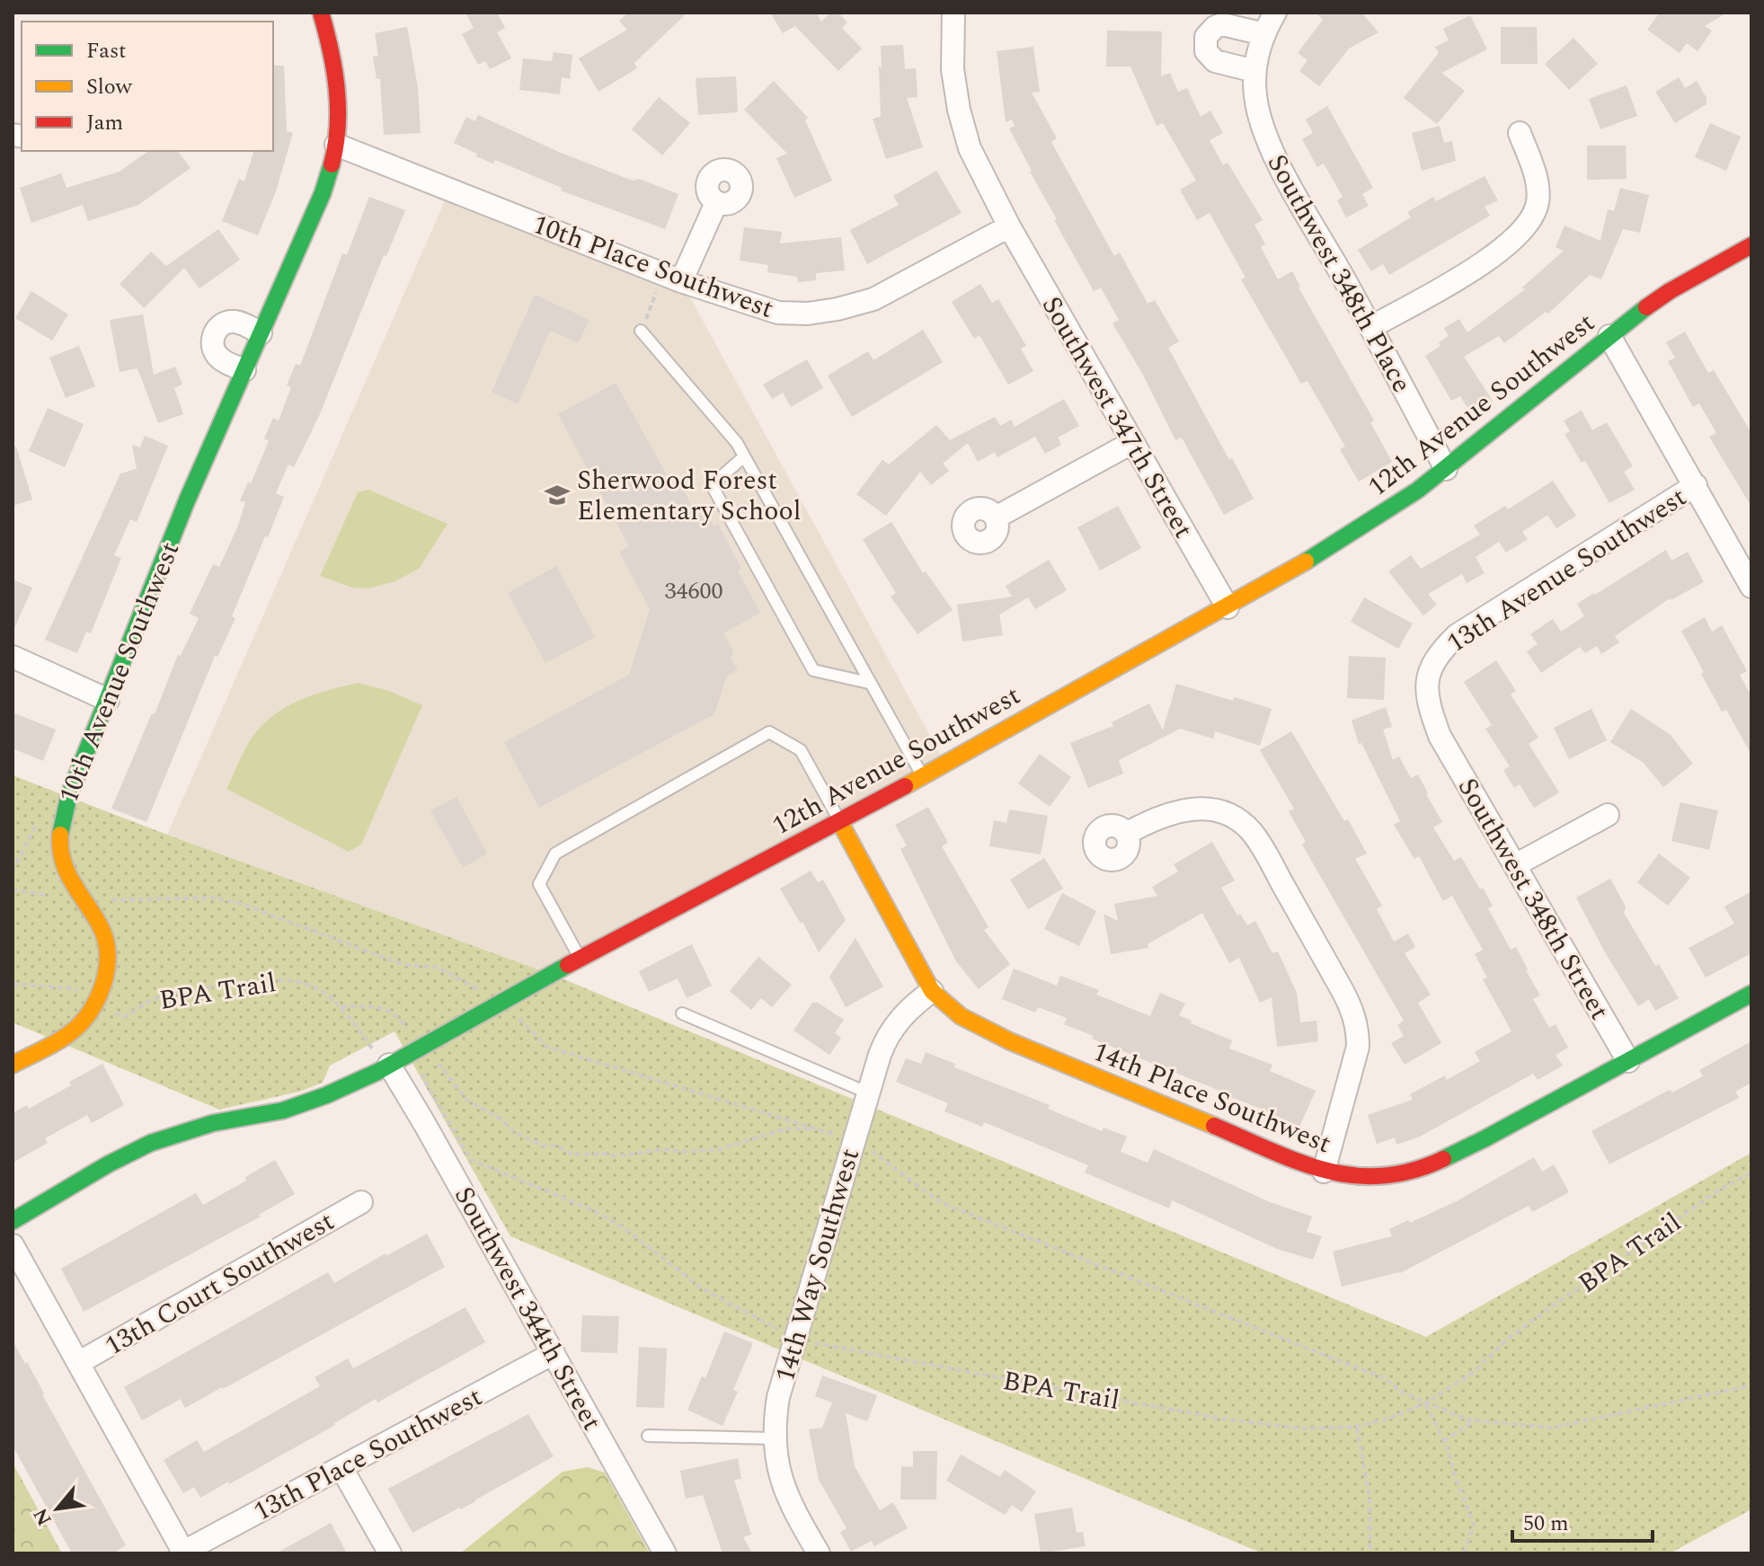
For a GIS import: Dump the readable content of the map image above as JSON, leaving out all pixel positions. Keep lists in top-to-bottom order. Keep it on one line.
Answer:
{"streets":{"street":["10th Place Southwest","Southwest 348th Place","12th Avenue Southwest","Southwest 347th Street","13th Avenue Southwest","10th Avenue Southwest","Southwest 348th Street","14th Place Southwest","14th Way Southwest","13th Court Southwest","Southwest 344th Street","13th Place Southwest"],"path":["BPA Trail"]},"crossings":[["10th Place Southwest","Southwest 347th Street"],["10th Place Southwest","10th Avenue Southwest"],["Southwest 348th Place","12th Avenue Southwest"],["12th Avenue Southwest","Southwest 347th Street"],["12th Avenue Southwest","BPA Trail"],["12th Avenue Southwest","Southwest 344th Street"],["13th Avenue Southwest","Southwest 348th Street"],["10th Avenue Southwest","BPA Trail"],["Southwest 348th Street","14th Place Southwest"],["BPA Trail","14th Way Southwest"],["BPA Trail","Southwest 344th Street"],["14th Place Southwest","14th Way Southwest"],["Southwest 344th Street","13th Place Southwest"]],"places":{"school or university":["Sherwood Forest Elementary School"]},"house_numbers":["34600"],"legend":["Fast","Slow","Jam"],"scale_bar":"50 m","north":"bottom left"}
